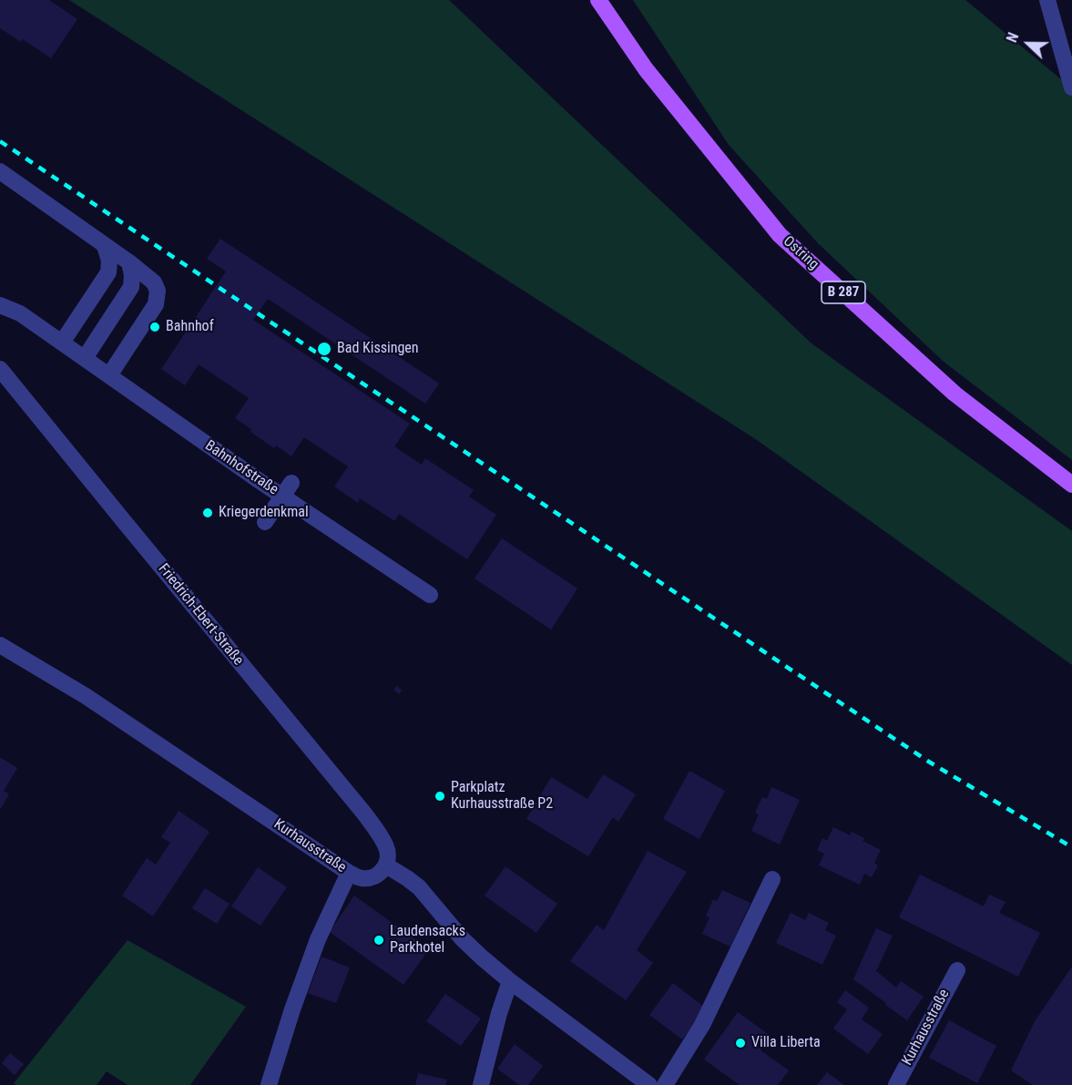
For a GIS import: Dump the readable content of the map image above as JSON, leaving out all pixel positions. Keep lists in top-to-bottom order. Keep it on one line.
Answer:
{"streets":{"main road":["Ostring","B 287"],"street":["Bahnhofstraße","Friedrich-Ebert-Straße","Kurhausstraße"]},"crossings":[["Friedrich-Ebert-Straße","Kurhausstraße"]],"places":["Bahnhof","Bad Kissingen","Kriegerdenkmal","Parkplatz Kurhausstraße P2","Laudensacks Parkhotel","Villa Liberta"],"north":"left"}
